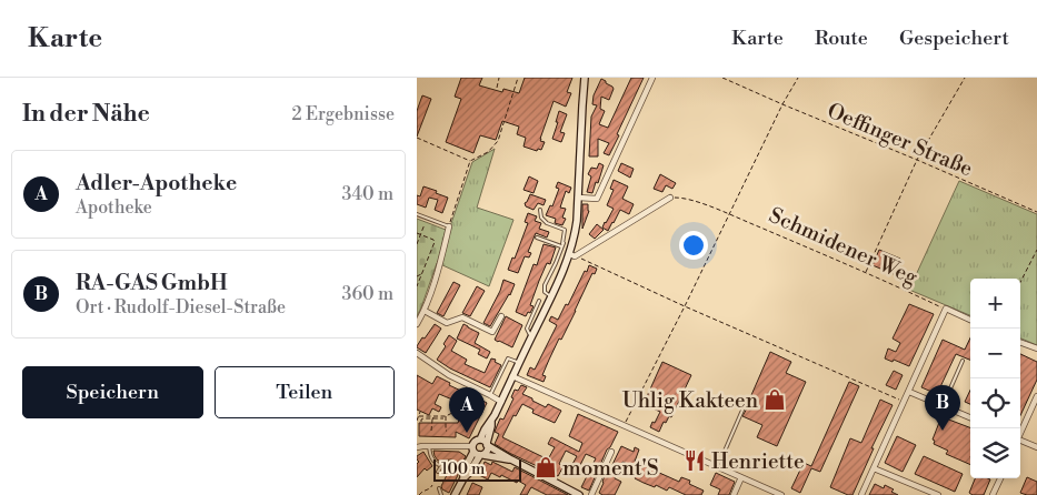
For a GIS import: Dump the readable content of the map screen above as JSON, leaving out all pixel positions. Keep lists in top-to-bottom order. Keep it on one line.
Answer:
{"streets":{"path":["Oeffinger Straße","Schmidener Weg"]},"places":{"shop":["Uhlig Kakteen","moment'S"],"restaurant":["Henriette"]},"scale_bar":"100 m","page":{"header":"Karte","nav":["Karte","Route","Gespeichert"],"heading":["In der Nähe","2 Ergebnisse"],"list":[{"mark":"A","name":"Adler-Apotheke","note":"Apotheke","value":"340 m"},{"mark":"B","name":"RA-GAS GmbH","note":"Ort · Rudolf-Diesel-Straße","value":"360 m"}],"map_buttons":["+","−"],"buttons":["Speichern","Teilen"],"pins":["B","A"],"scale":"100 m"}}
